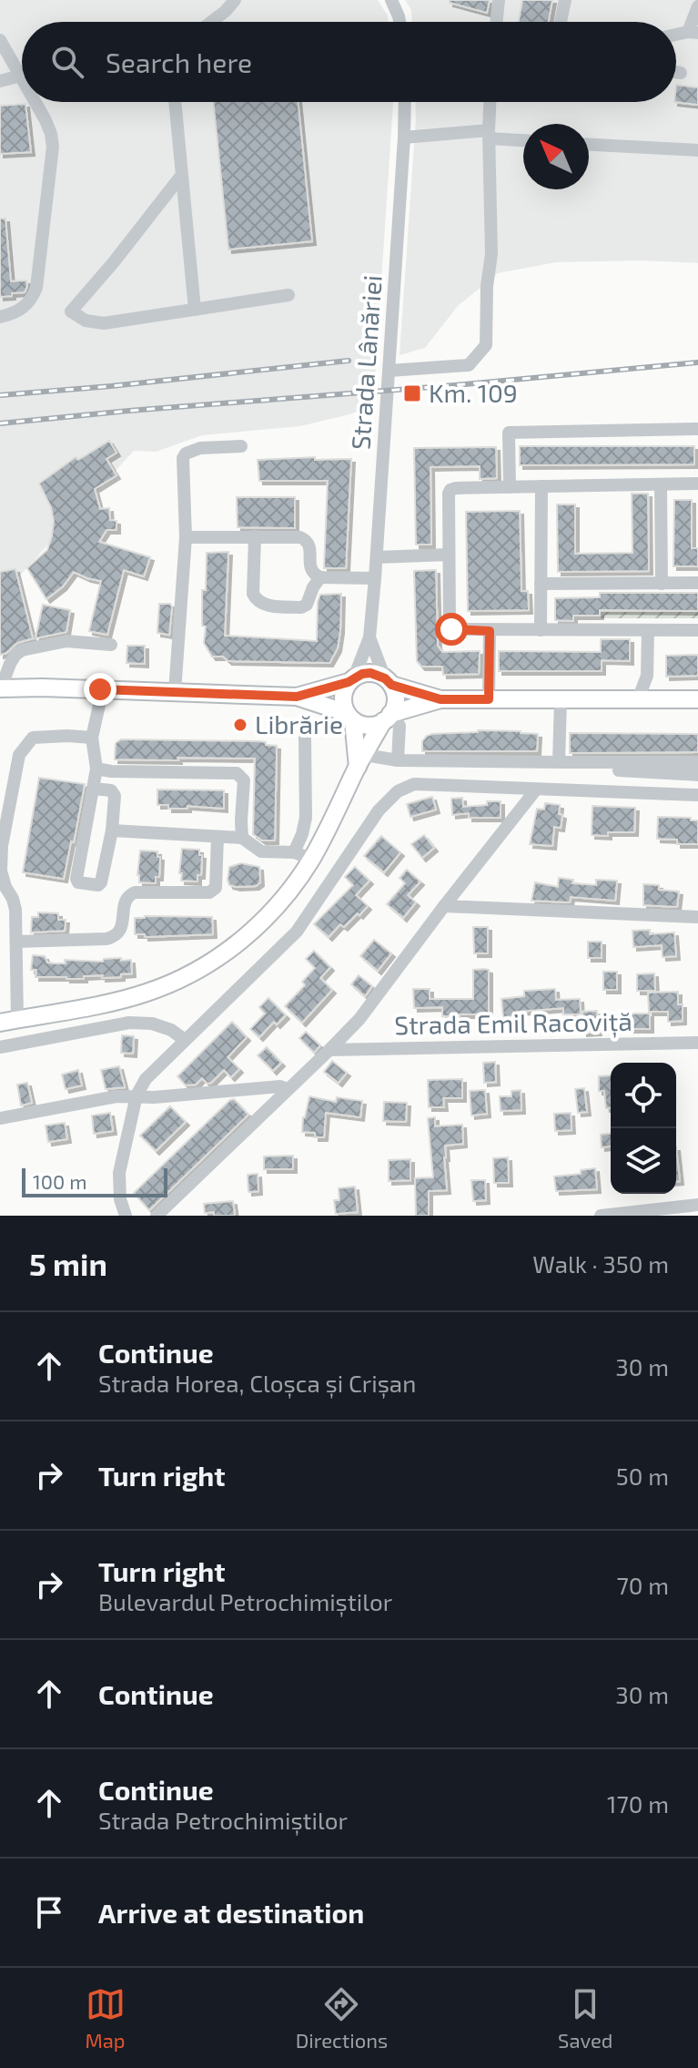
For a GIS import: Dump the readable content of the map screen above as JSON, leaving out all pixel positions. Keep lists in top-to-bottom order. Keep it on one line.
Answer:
{"streets":{"street":["Strada Lânăriei","Strada Emil Racoviță"]},"places":{"transit":["Km. 109"],"other":["Librărie"]},"scale_bar":"100 m","north":"top left","page":{"search":"Search here","scale":"100 m","heading":["5 min","Walk · 350 m"],"list":[["Continue","Strada Horea, Cloșca și Crișan","30 m"],["Turn right","50 m"],["Turn right","Bulevardul Petrochimiștilor","70 m"],["Continue","30 m"],["Continue","Strada Petrochimiștilor","170 m"],"Arrive at destination"],"nav":["Map","Directions","Saved"]}}
